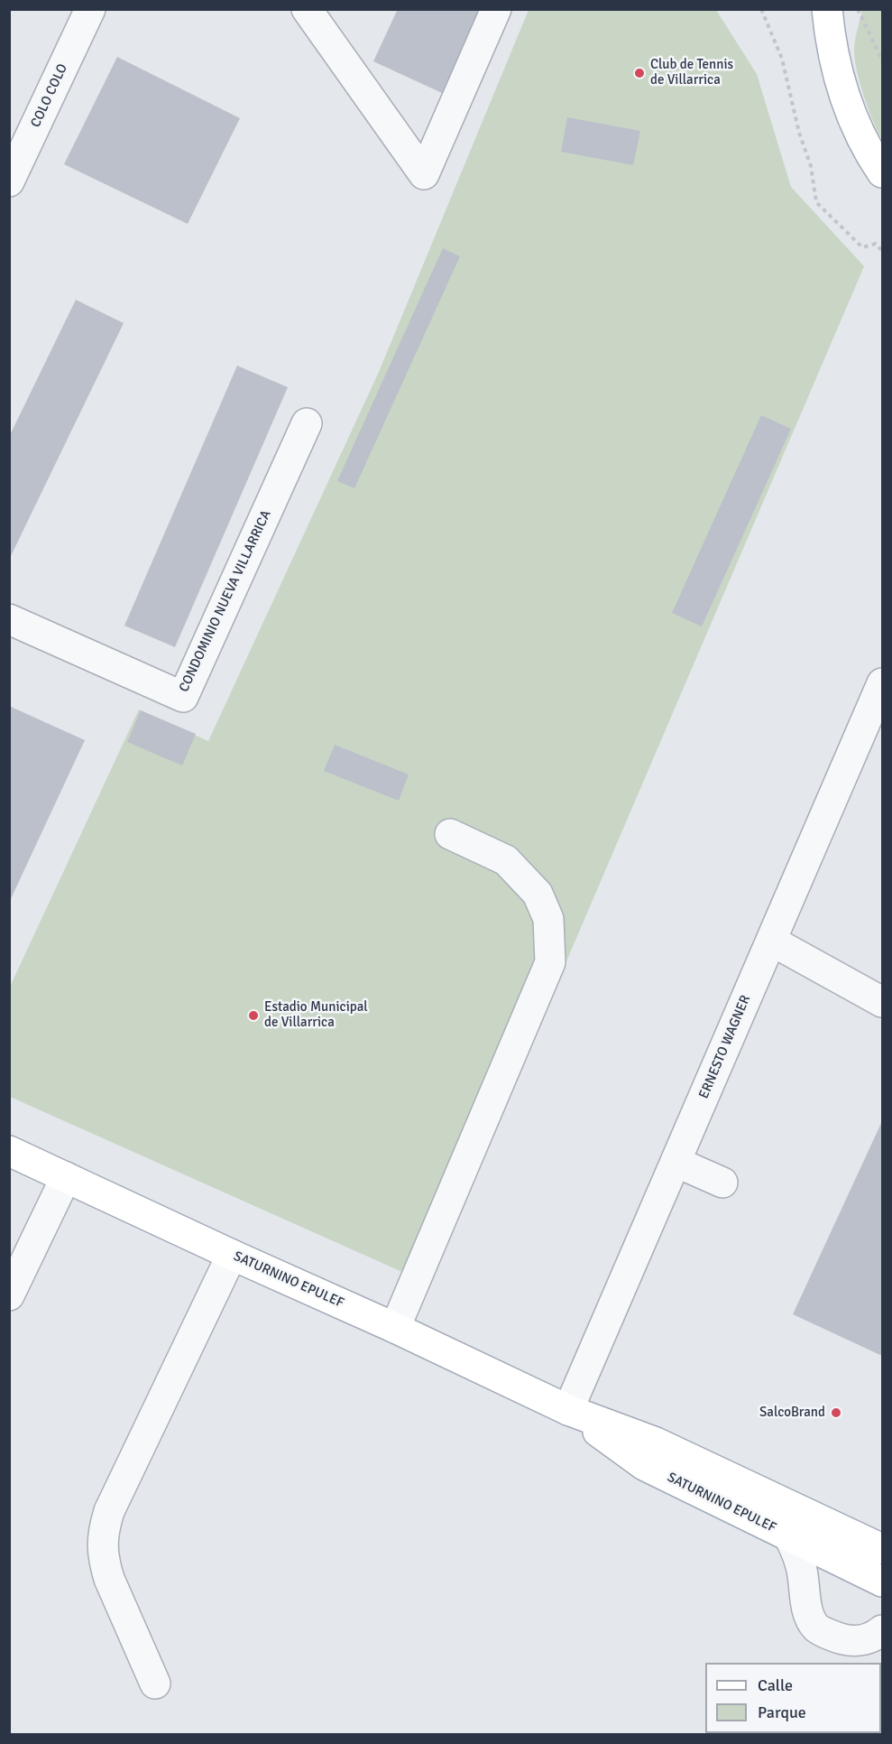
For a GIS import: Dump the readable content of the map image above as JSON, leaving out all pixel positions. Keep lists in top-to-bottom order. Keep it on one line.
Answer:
{"streets":{"main road":["SATURNINO EPULEF"],"street":["COLO COLO","CONDOMINIO NUEVA VILLARRICA","ERNESTO WAGNER"]},"crossings":[["ERNESTO WAGNER","SATURNINO EPULEF"]],"places":["Club de Tennis de Villarrica","Estadio Municipal de Villarrica","SalcoBrand"],"legend":["Calle","Parque"]}
